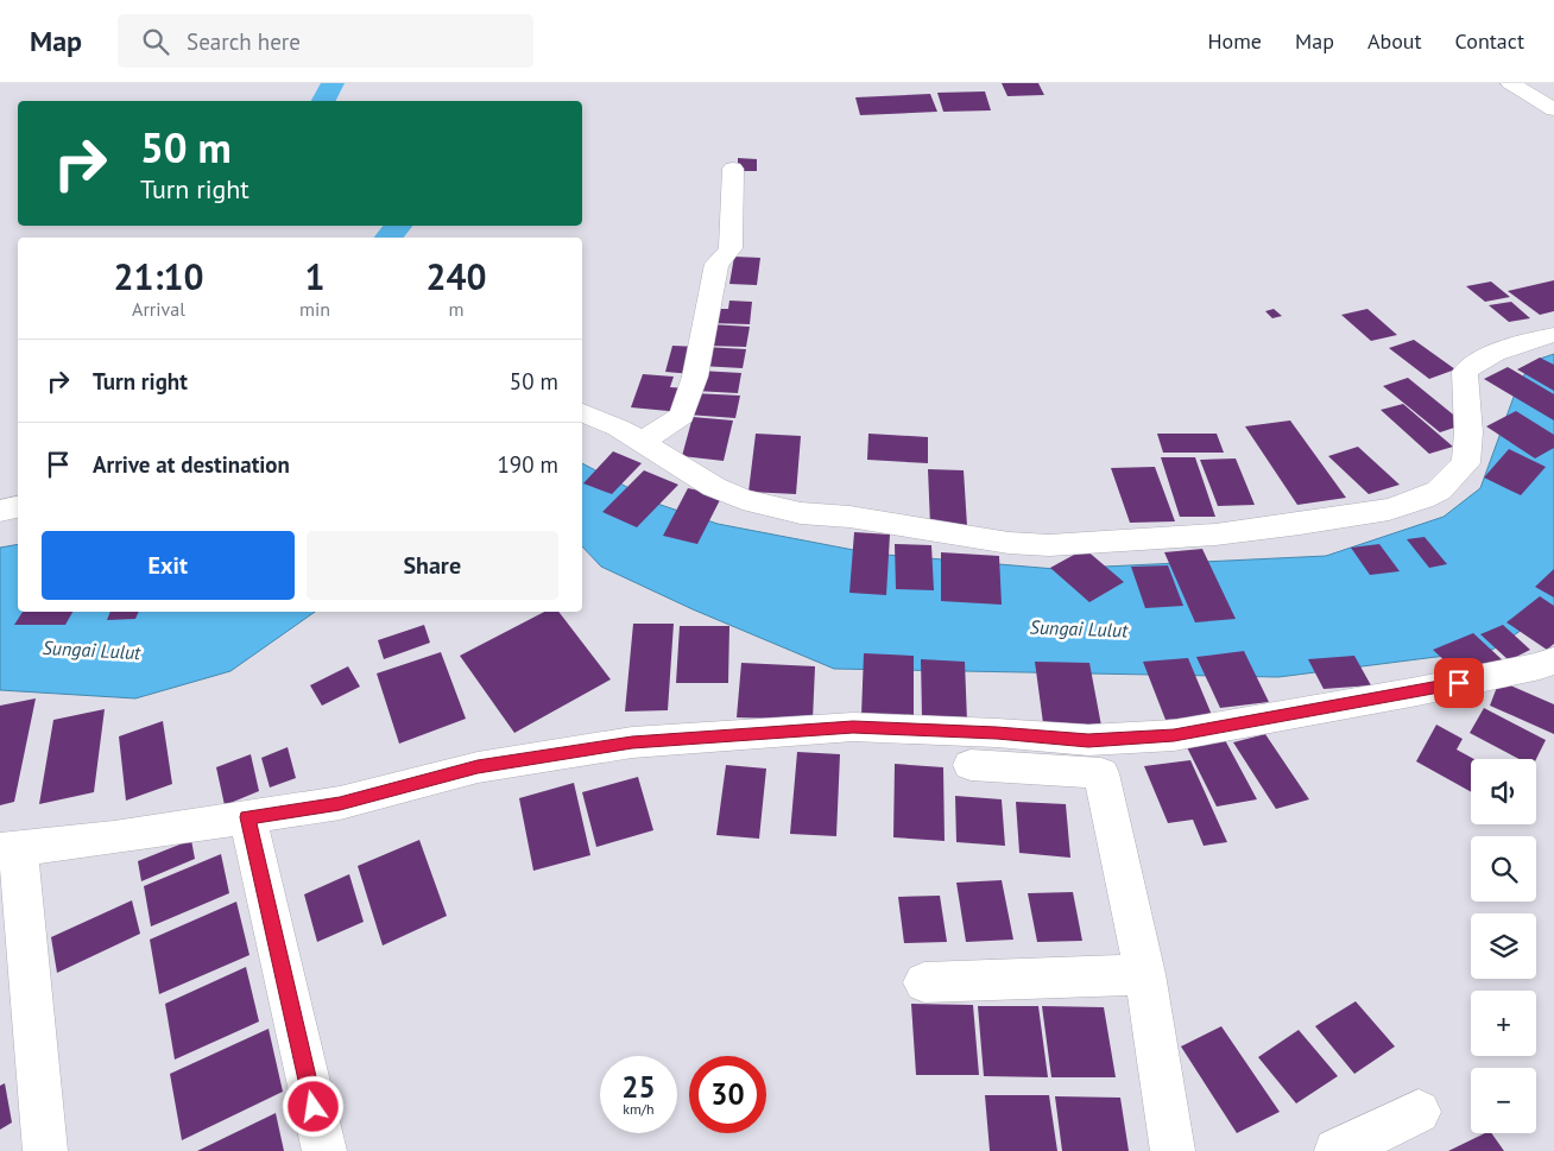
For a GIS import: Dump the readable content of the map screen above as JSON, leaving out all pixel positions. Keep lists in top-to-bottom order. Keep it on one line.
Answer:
{"water":["Sungai Lulut"],"page":{"header":"Map","search":"Search here","nav":["Home","Map","About","Contact"],"turn":["50 m","Turn right"],"eta":["21:10","Arrival","1","min","240","m"],"list":[{"name":"Turn right","value":"50 m"},{"name":"Arrive at destination","value":"190 m"}],"buttons":["Exit","Share"],"map_buttons":["+","−"],"speed":"25 km/h","limit":"30"}}
